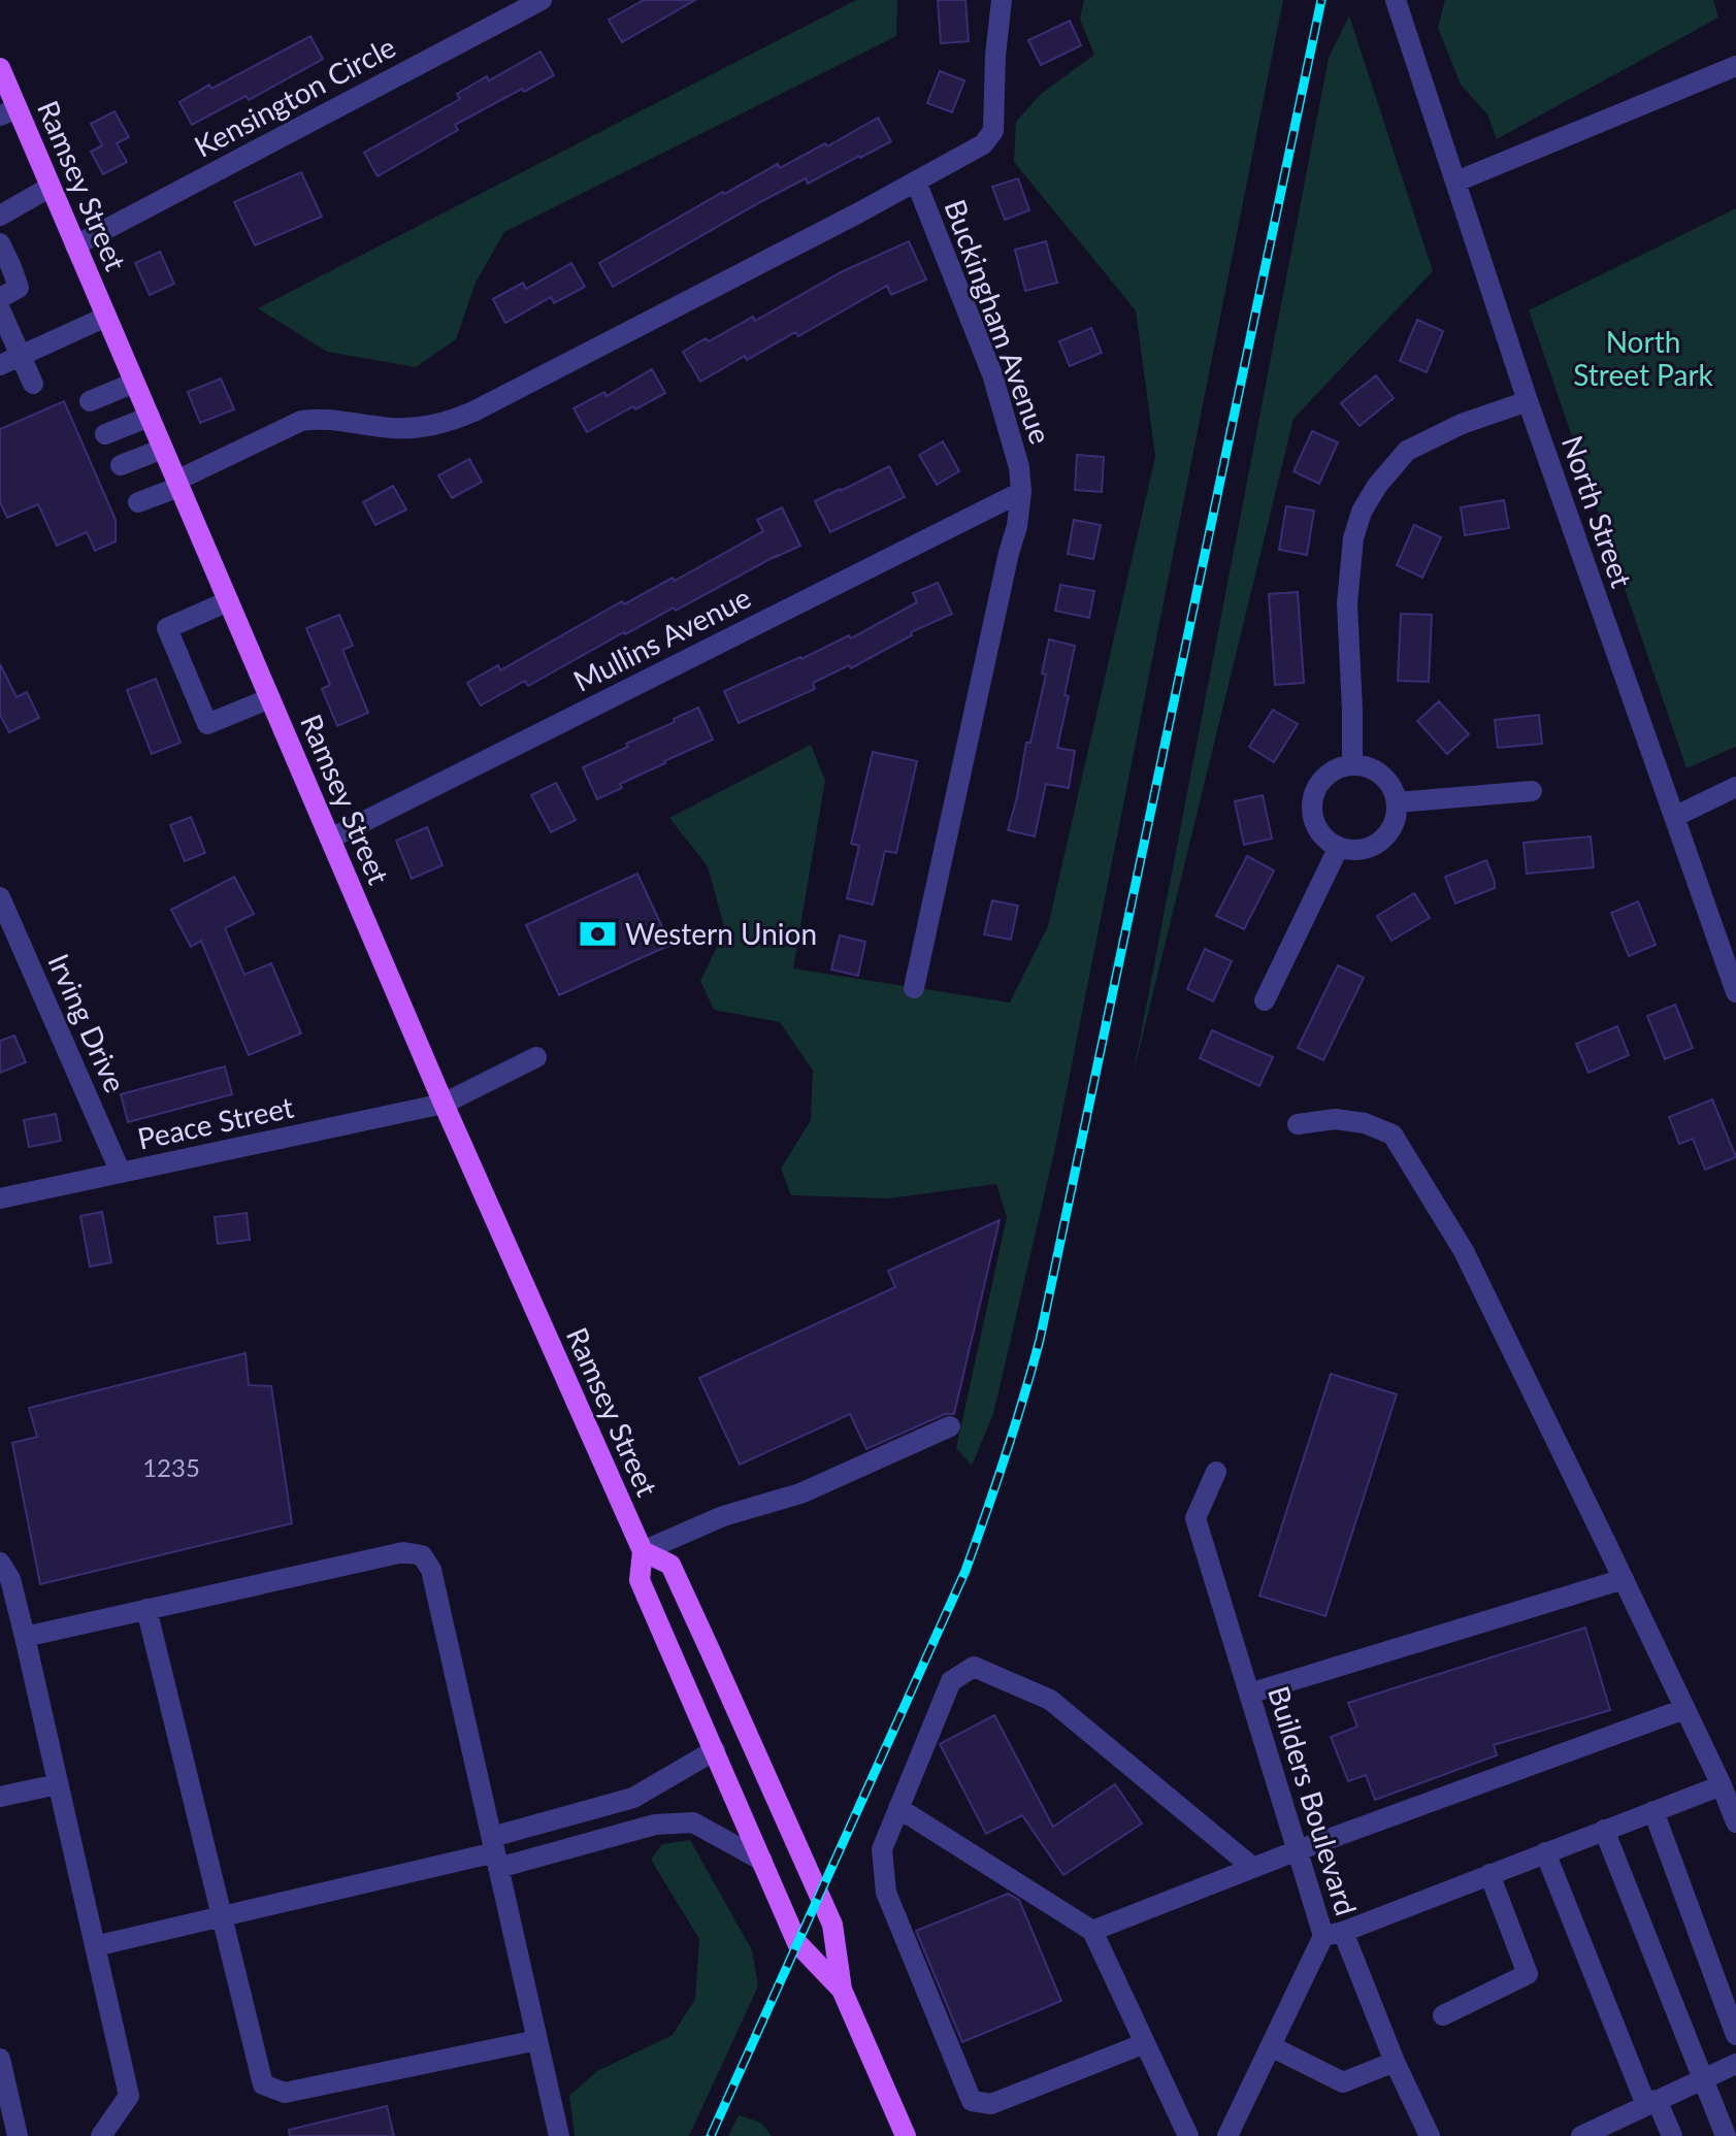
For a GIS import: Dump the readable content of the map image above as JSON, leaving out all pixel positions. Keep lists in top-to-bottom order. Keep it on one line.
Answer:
{"streets":{"main road":["Ramsey Street"],"street":["Kensington Circle","Buckingham Avenue","North Street","Mullins Avenue","Irving Drive","Peace Street","Builders Boulevard"]},"crossings":[["Kensington Circle","Ramsey Street"],["Ramsey Street","Buckingham Avenue"],["Ramsey Street","Mullins Avenue"],["Ramsey Street","Peace Street"],["Buckingham Avenue","Mullins Avenue"],["Irving Drive","Peace Street"]],"parks":["North Street Park"],"places":{"bank":["Western Union"]},"house_numbers":["1235"]}
